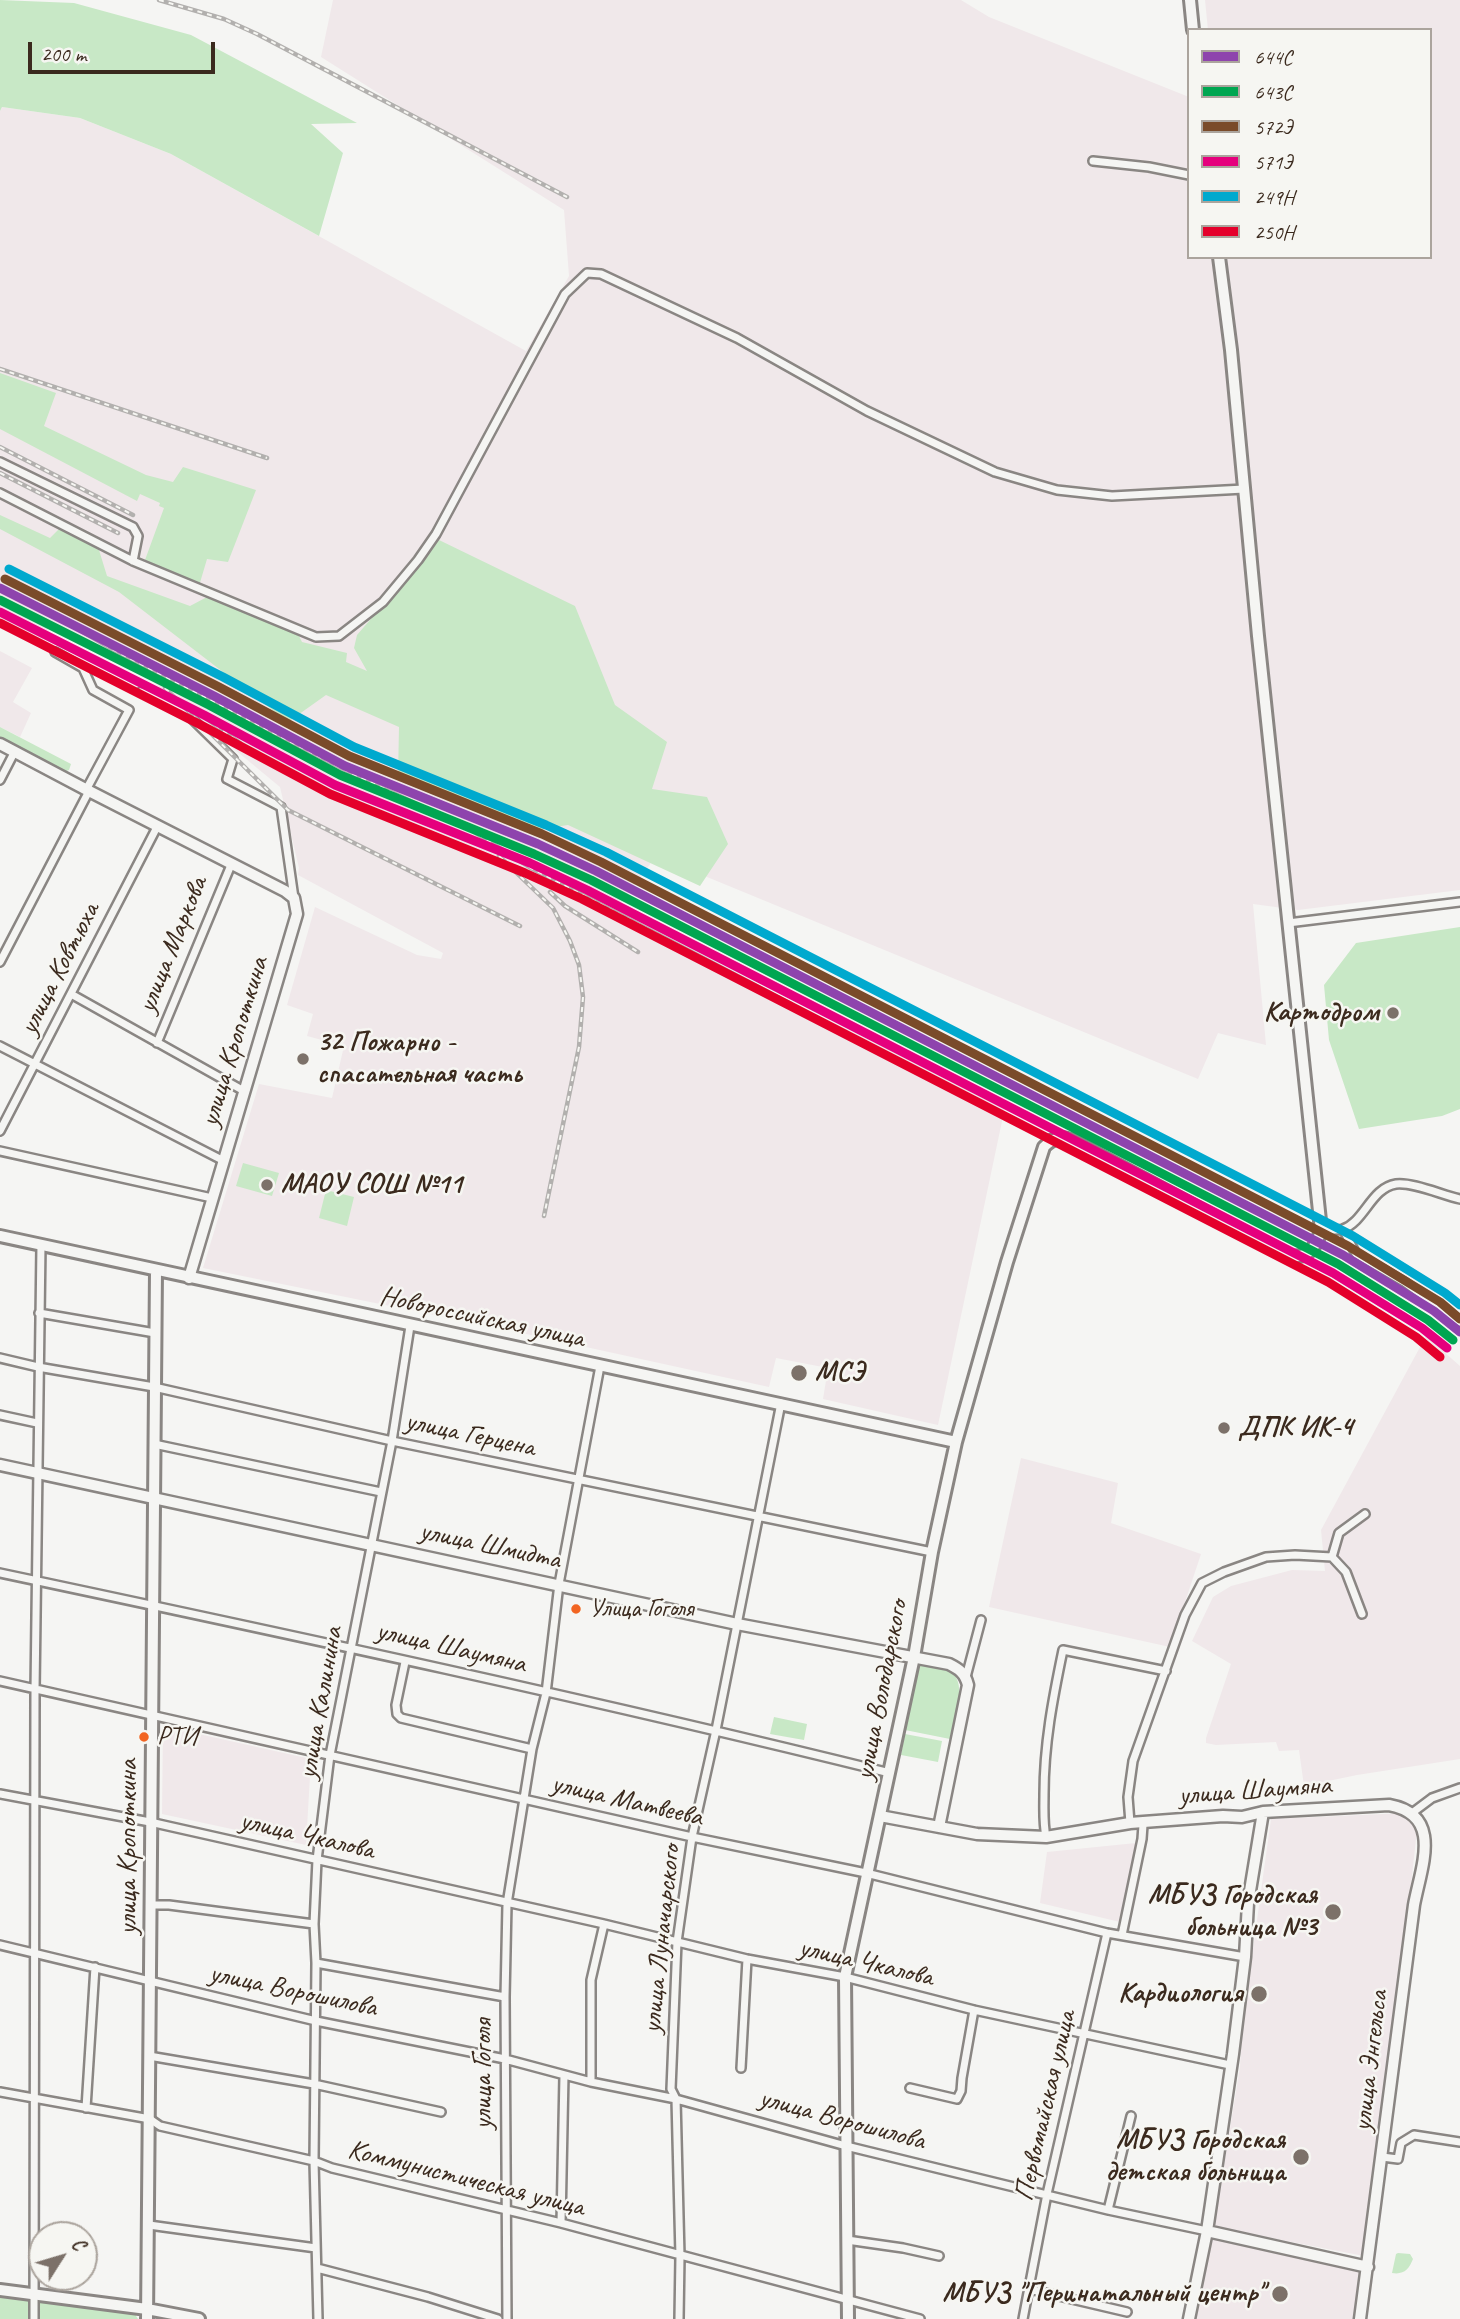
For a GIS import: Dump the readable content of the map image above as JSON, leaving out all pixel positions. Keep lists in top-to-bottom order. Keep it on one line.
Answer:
{"streets":{"main road":["улица Маркова","улица Кропоткина","Новороссийская улица","улица Шмидта","улица Шаумяна","улица Володарского","улица Ворошилова","улица Энгельса"],"street":["улица Ковтюха","улица Герцена","улица Калинина","улица Матвеева","улица Чкалова","улица Луначарского","улица Гоголя","Первомайская улица","Коммунистическая улица"]},"crossings":[["улица Маркова","улица Ковтюха"],["улица Маркова","улица Кропоткина"],["улица Кропоткина","Новороссийская улица"],["улица Кропоткина","улица Герцена"],["улица Кропоткина","улица Шмидта"],["улица Кропоткина","улица Шаумяна"],["улица Кропоткина","улица Матвеева"],["улица Кропоткина","улица Чкалова"],["улица Кропоткина","улица Ворошилова"],["улица Кропоткина","Коммунистическая улица"],["Новороссийская улица","улица Володарского"],["Новороссийская улица","улица Калинина"],["Новороссийская улица","улица Луначарского"],["Новороссийская улица","улица Гоголя"],["улица Герцена","улица Володарского"],["улица Герцена","улица Калинина"],["улица Герцена","улица Луначарского"],["улица Герцена","улица Гоголя"],["улица Шмидта","улица Володарского"],["улица Шмидта","улица Калинина"],["улица Шмидта","улица Луначарского"],["улица Шмидта","улица Гоголя"],["улица Шаумяна","улица Володарского"],["улица Шаумяна","улица Калинина"],["улица Шаумяна","улица Луначарского"],["улица Шаумяна","улица Энгельса"],["улица Шаумяна","улица Гоголя"],["улица Володарского","улица Матвеева"],["улица Володарского","улица Чкалова"],["улица Володарского","улица Ворошилова"],["улица Володарского","Коммунистическая улица"],["улица Калинина","улица Матвеева"],["улица Калинина","улица Чкалова"],["улица Калинина","улица Ворошилова"],["улица Калинина","улица Гоголя"],["улица Калинина","Коммунистическая улица"],["улица Матвеева","улица Луначарского"],["улица Матвеева","улица Гоголя"],["улица Матвеева","Первомайская улица"],["улица Чкалова","улица Луначарского"],["улица Чкалова","улица Гоголя"],["улица Чкалова","Первомайская улица"],["улица Луначарского","улица Ворошилова"],["улица Луначарского","Коммунистическая улица"],["улица Ворошилова","улица Энгельса"],["улица Ворошилова","улица Гоголя"],["улица Ворошилова","Первомайская улица"],["улица Гоголя","Коммунистическая улица"]],"places":["Картодром","32 Пожарно - спасательная часть","МАОУ СОШ №11","МСЭ","ДПК ИК-4","Улица Гоголя","РТИ","МБУЗ Городская больница №3","Кардиология","МБУЗ Городская детская больница","МБУЗ \"Перинатальный центр\""],"lines":["transit line 249Н","transit line 572Э","transit line 644С","transit line 643С","transit line 571Э","transit line 250Н"],"legend":["644С","643С","572Э","571Э","249Н","250Н"],"scale_bar":"200 m","north":"top right"}
